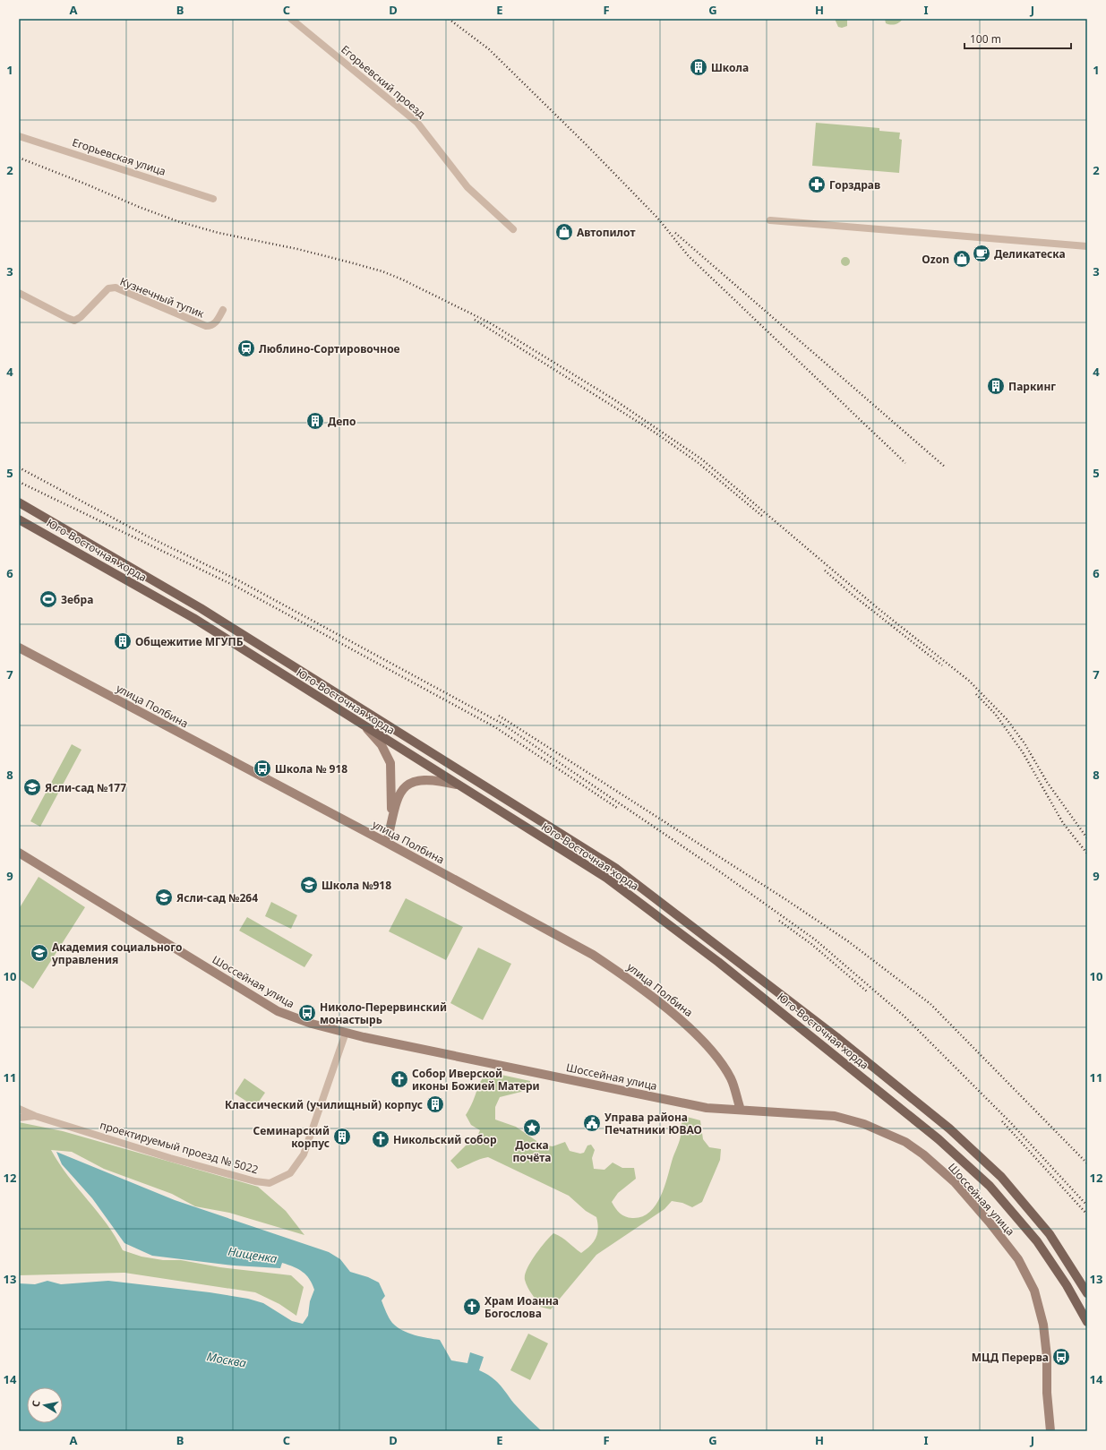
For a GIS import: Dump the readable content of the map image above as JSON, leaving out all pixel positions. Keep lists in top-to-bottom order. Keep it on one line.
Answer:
{"streets":{"main road":["Юго-Восточная хорда","улица Полбина","Шоссейная улица"],"street":["Егорьевский проезд","Егорьевская улица","Кузнечный тупик","проектируемый проезд № 5022"]},"crossings":[["улица Полбина","Шоссейная улица"],["Шоссейная улица","проектируемый проезд № 5022"]],"water":["Нищенка","Москва"],"places":{"building":["Школа","Паркинг","Депо","Общежитие МГУПБ","Классический (училищный) корпус","Семинарский корпус"],"pharmacy":["Горздрав"],"shop":["Автопилот","Ozon"],"cafe":["Деликатеска"],"station":["Люблино-Сортировочное"],"sports":["Зебра"],"bus stop":["Школа № 918","Николо-Перервинский монастырь","МЦД Перерва"],"school or university":["Ясли-сад №177","Школа №918","Ясли-сад №264","Академия социального управления"],"church":["Собор Иверской иконы Божией Матери","Никольский собор","Храм Иоанна Богослова"],"public building":["Управа района Печатники ЮВАО"],"place":["Доска почёта"]},"scale_bar":"100 m","north":"left","grid":{"columns":["A","B","C","D","E","F","G","H","I","J"],"rows":["1","2","3","4","5","6","7","8","9","10","11","12","13","14"]}}
